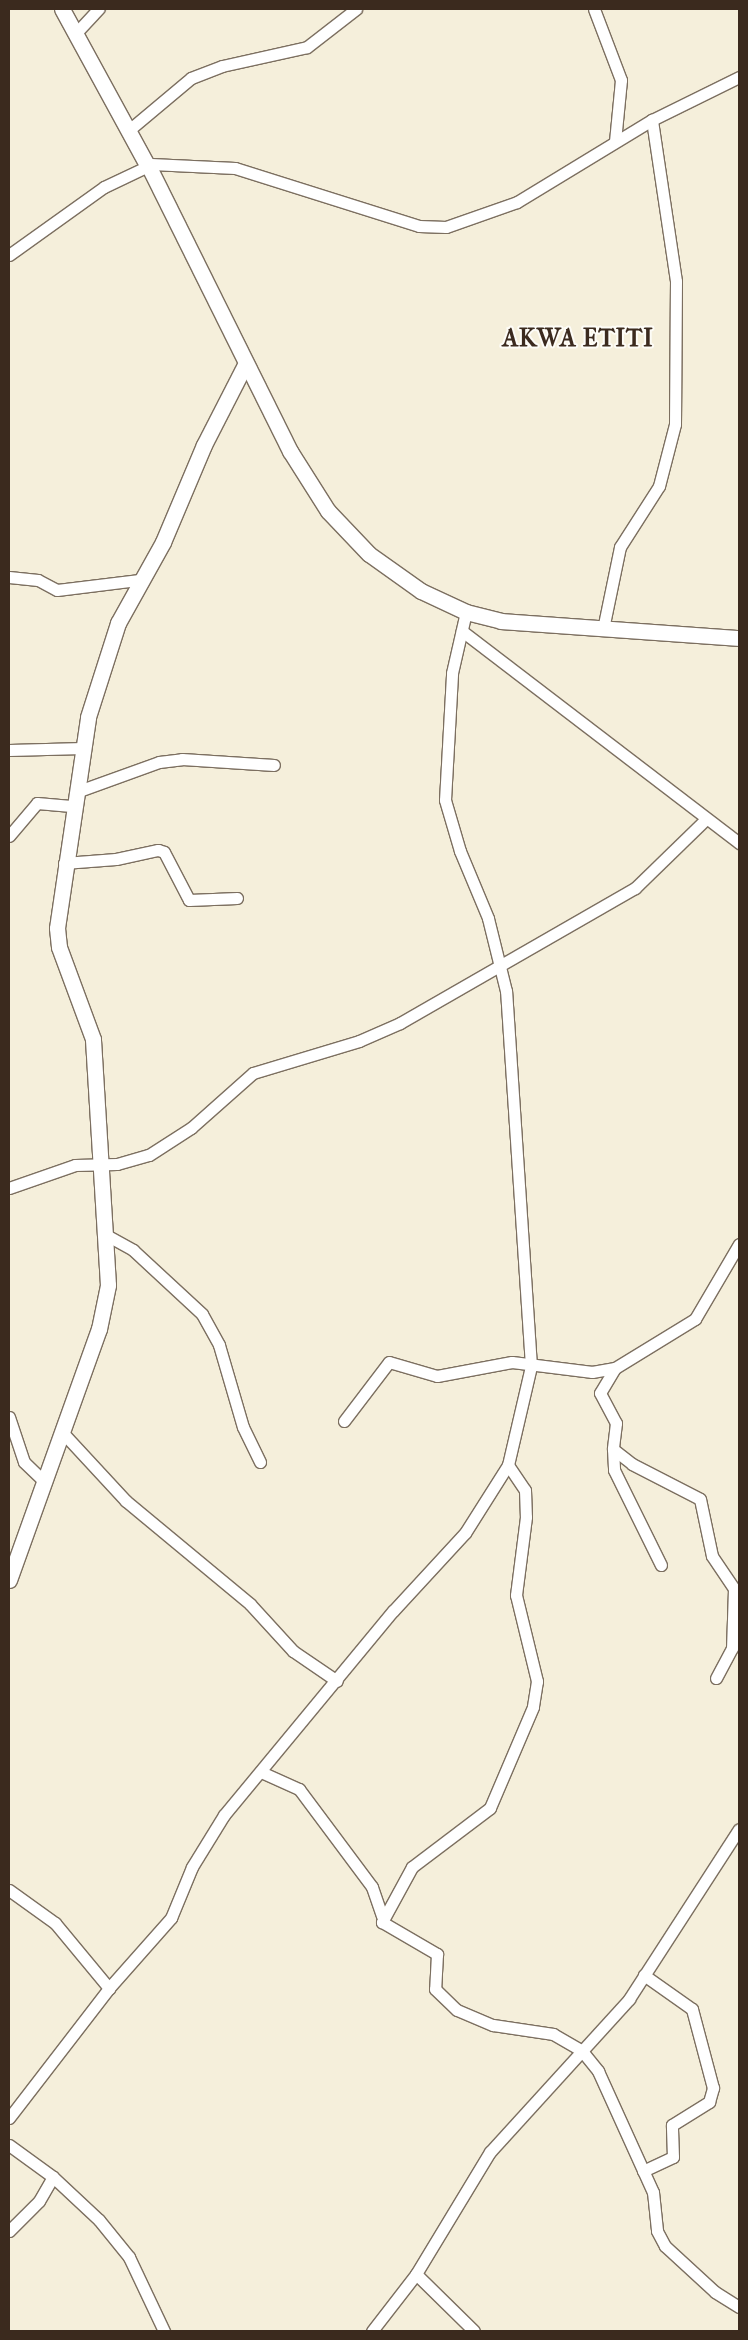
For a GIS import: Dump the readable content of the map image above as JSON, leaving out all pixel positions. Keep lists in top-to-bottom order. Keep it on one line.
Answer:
{"districts":["AKWA ETITI"]}
